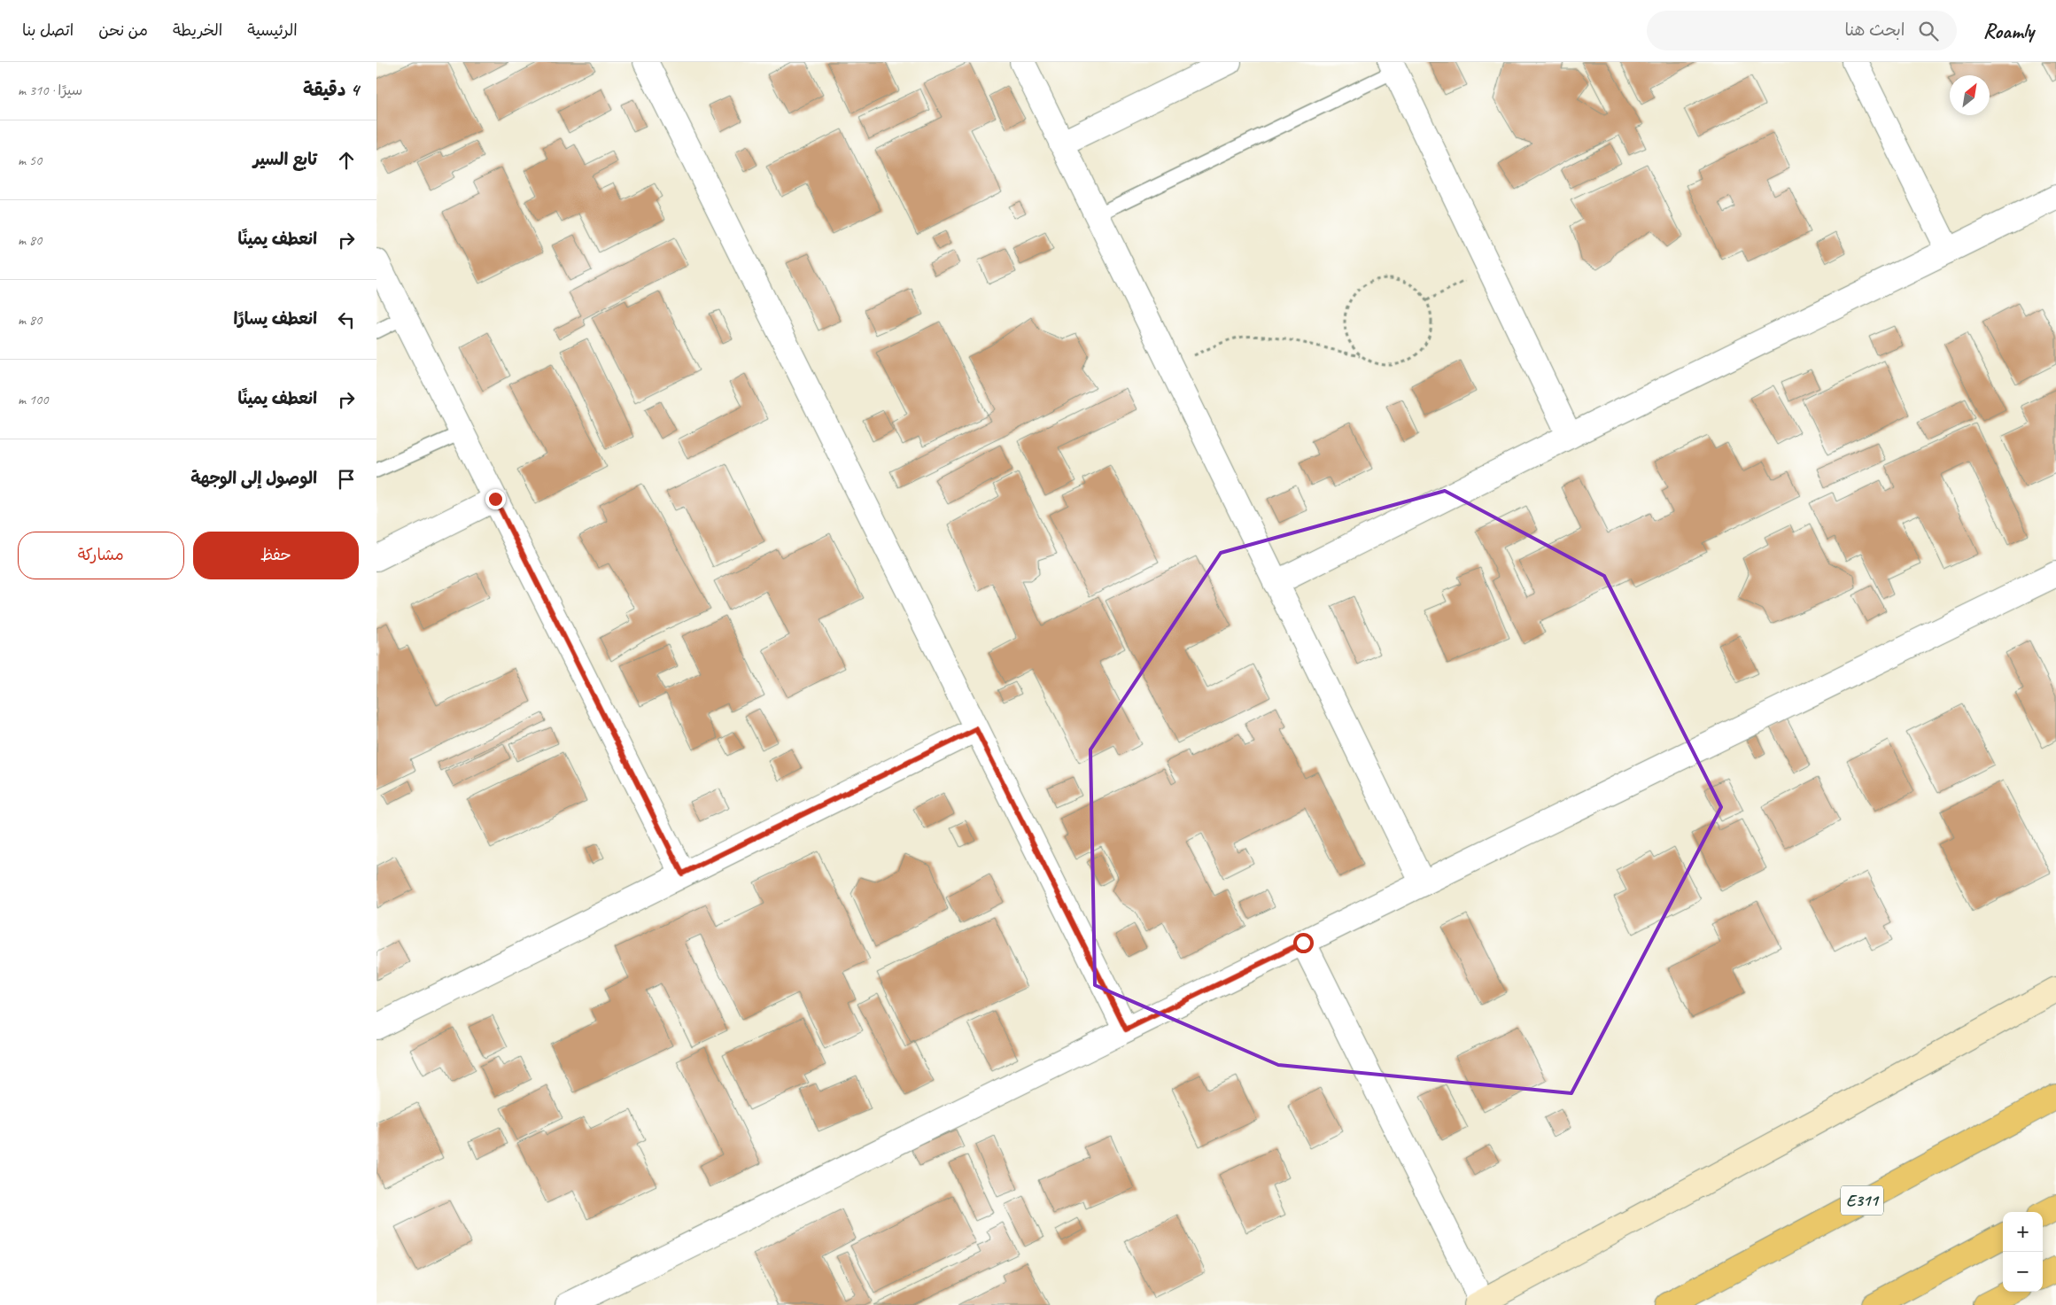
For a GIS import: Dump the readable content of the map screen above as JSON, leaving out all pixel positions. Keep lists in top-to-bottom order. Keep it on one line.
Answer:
{"streets":{"highway":["E311"]},"north":"top right","page":{"header":"Roamly","search":"ابحث هنا","nav":["الرئيسية","الخريطة","من نحن","اتصل بنا"],"heading":["4 دقيقة","سيرًا · 310 m"],"list":[["تابع السير","50 m"],["انعطف يمينًا","80 m"],["انعطف يسارًا","80 m"],["انعطف يمينًا","100 m"],"الوصول إلى الوجهة"],"buttons":["حفظ","مشاركة"],"map_buttons":["+","−"]}}
